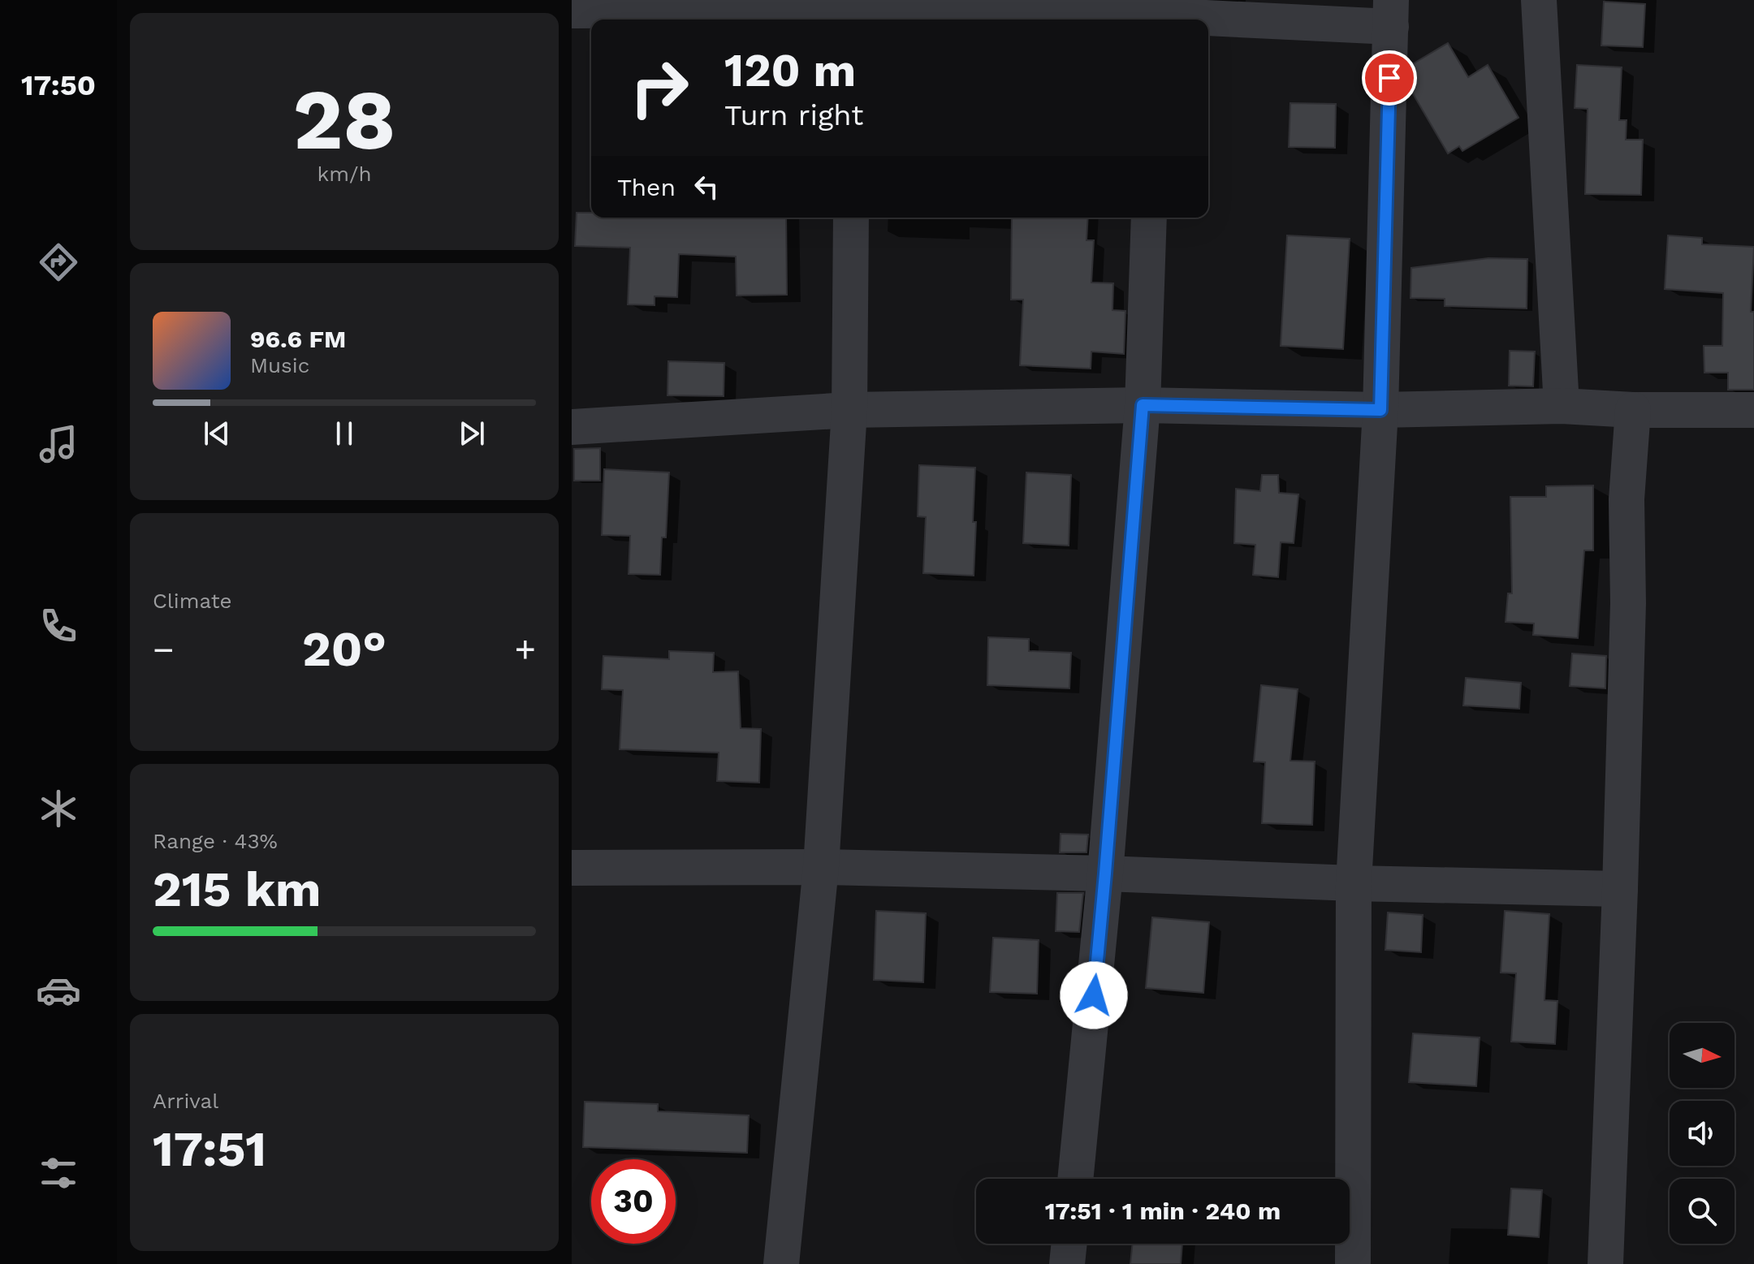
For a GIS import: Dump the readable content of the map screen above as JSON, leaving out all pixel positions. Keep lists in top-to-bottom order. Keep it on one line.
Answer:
{"north":"right","page":{"tabs":"17:50","tile":[["28","km/h"],"Climate",["Range · 43%","215 km"],["Arrival","17:51"]],"turn":["120 m","Turn right"],"then":"Then","song":["96.6 FM","Music"],"heat":["−","20°","+"],"limit":"30","trip":"17:51 · 1 min · 240 m"}}
